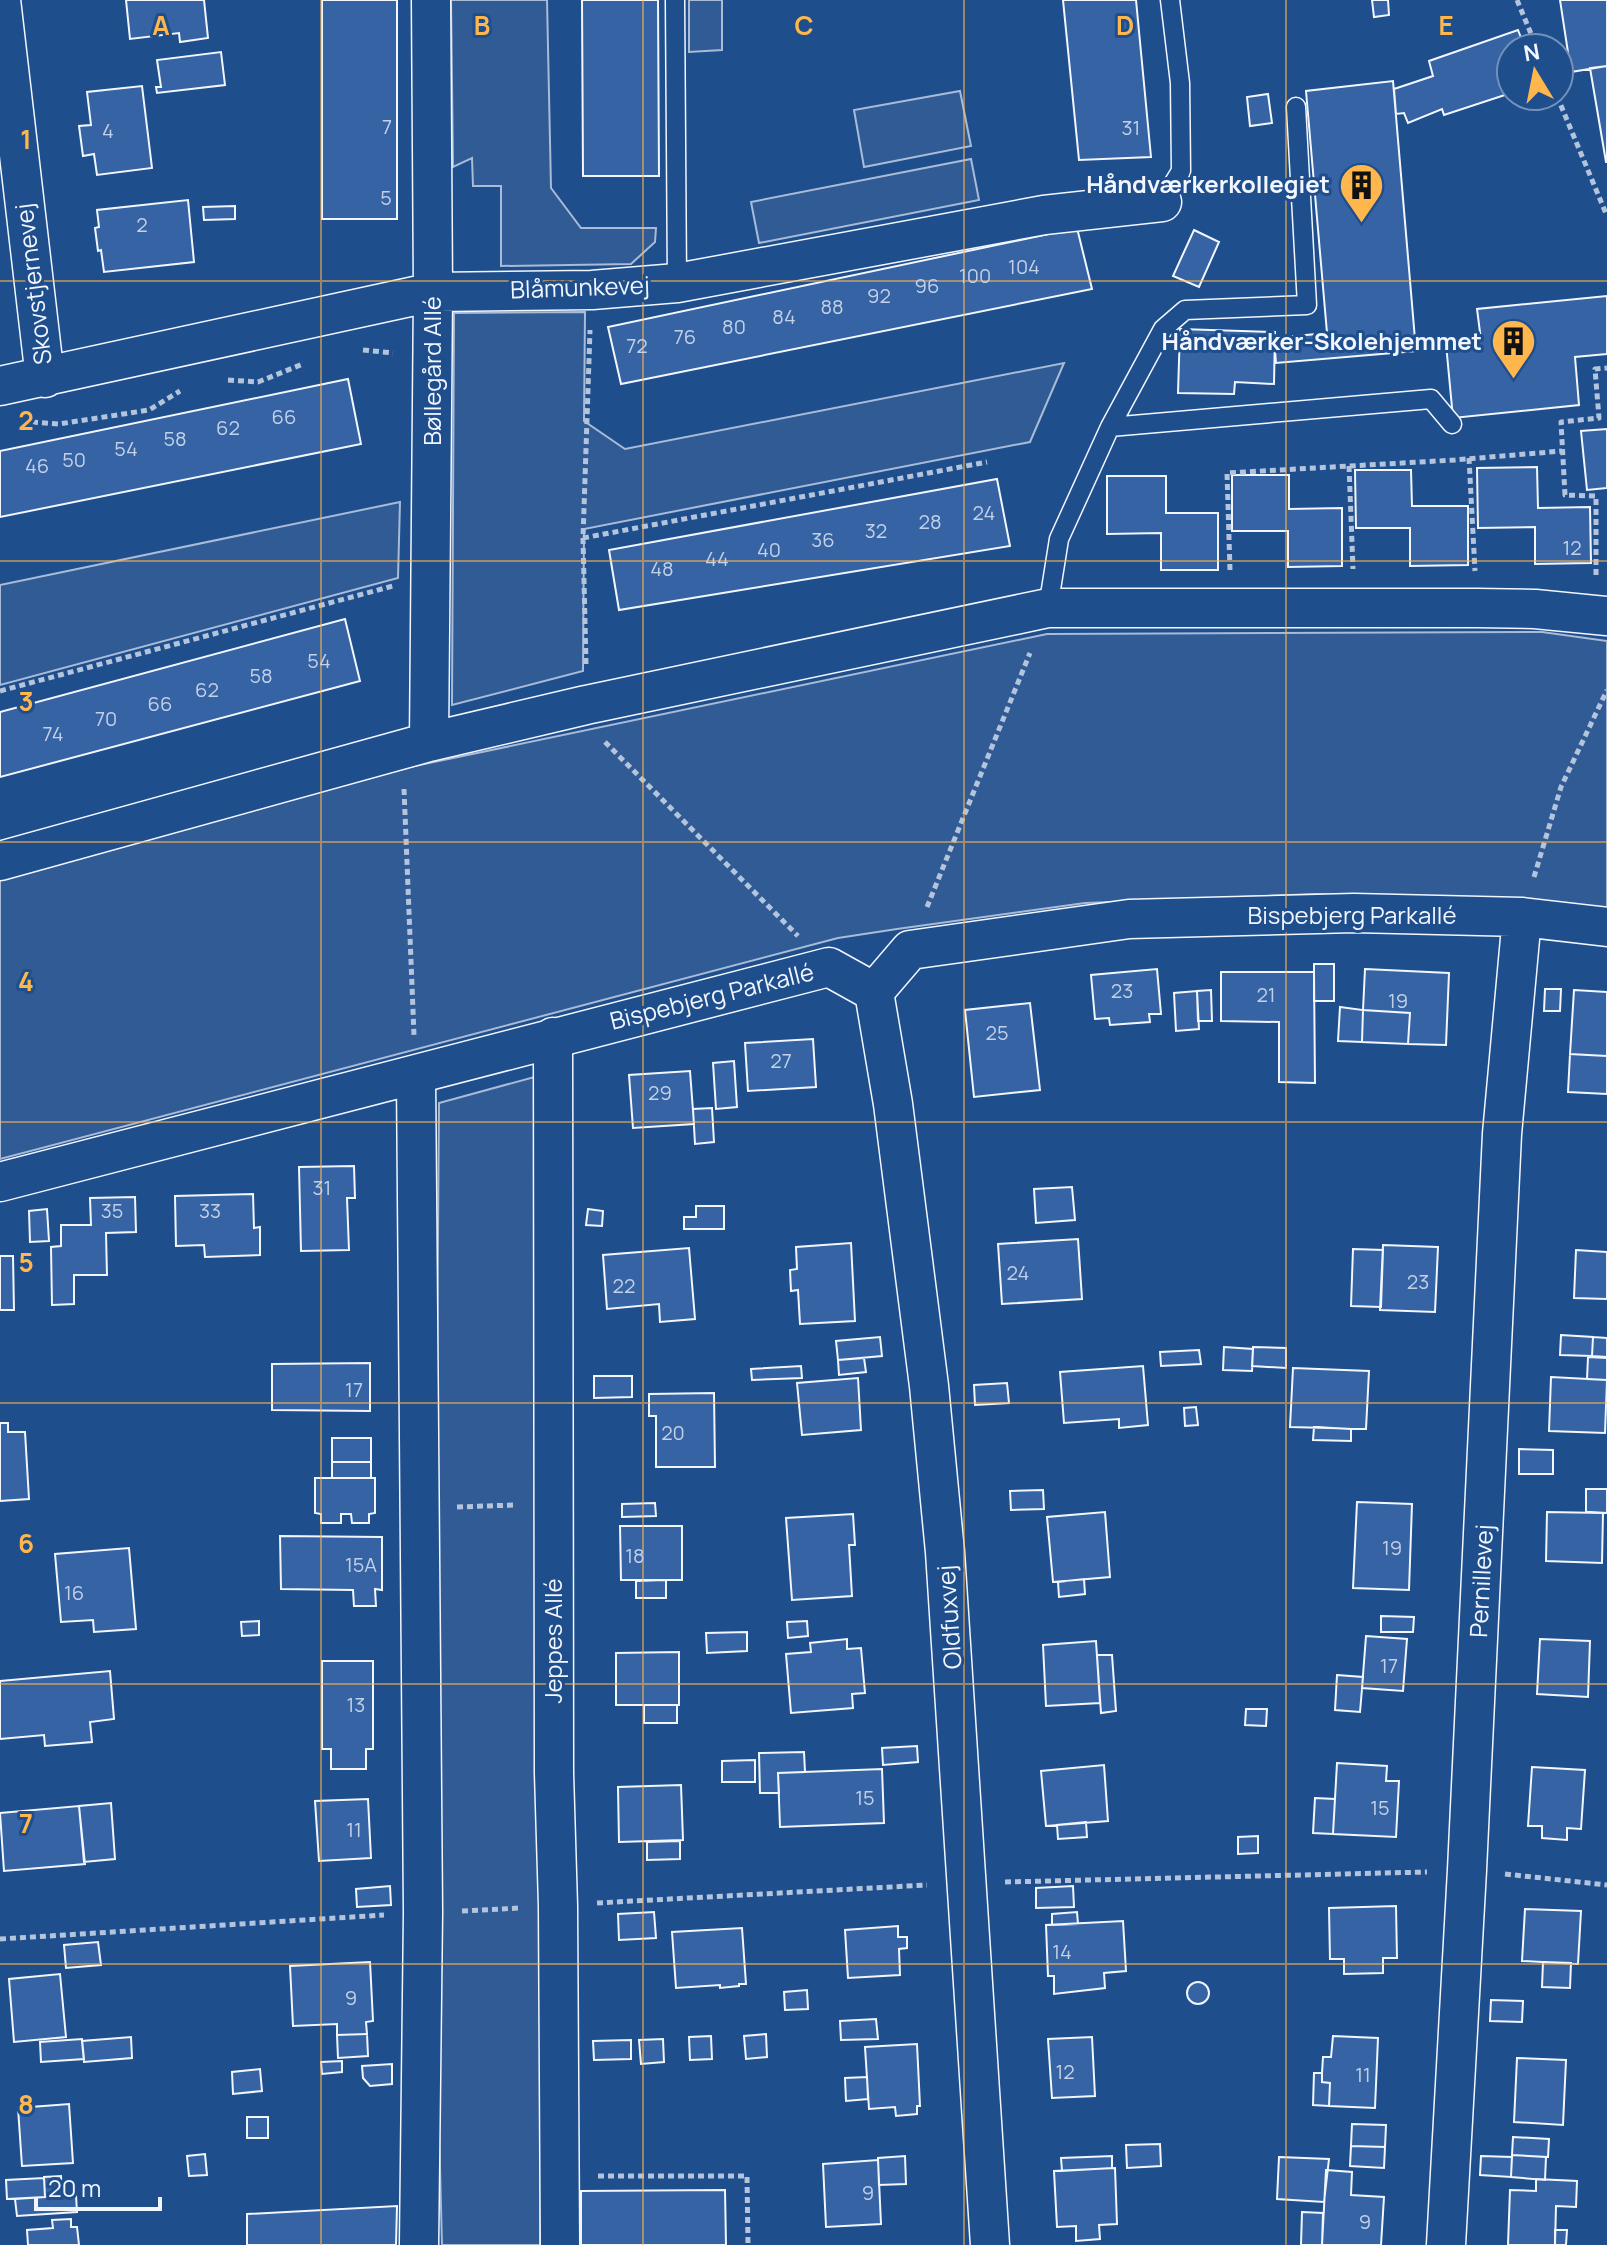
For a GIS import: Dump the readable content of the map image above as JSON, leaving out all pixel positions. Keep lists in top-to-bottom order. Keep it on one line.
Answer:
{"streets":{"street":["Skovstjernevej","Blåmunkevej","Bøllegård Allé","Bispebjerg Parkallé","Pernillevej","Oldfuxvej","Jeppes Allé"]},"crossings":[["Skovstjernevej","Blåmunkevej"],["Blåmunkevej","Bøllegård Allé"],["Bispebjerg Parkallé","Pernillevej"],["Bispebjerg Parkallé","Oldfuxvej"],["Bispebjerg Parkallé","Jeppes Allé"]],"places":{"building":["Håndværkerkollegiet","Håndværker-Skolehjemmet"]},"house_numbers":["7","31","4","5","2","104","100","96","92","88","84","80","76","72","66","62","58","54","50","46","24","28","32","36","12","40","44","48","54","58","62","66","70","74","23","21","19","25","27","29","31","35","33","24","23","22","17","20","19","18","15A","16","17","13","15","15","11","14","9","12","11","9","9"],"scale_bar":"20 m","north":"top","grid":{"columns":["A","B","C","D","E"],"rows":["1","2","3","4","5","6","7","8"]}}
